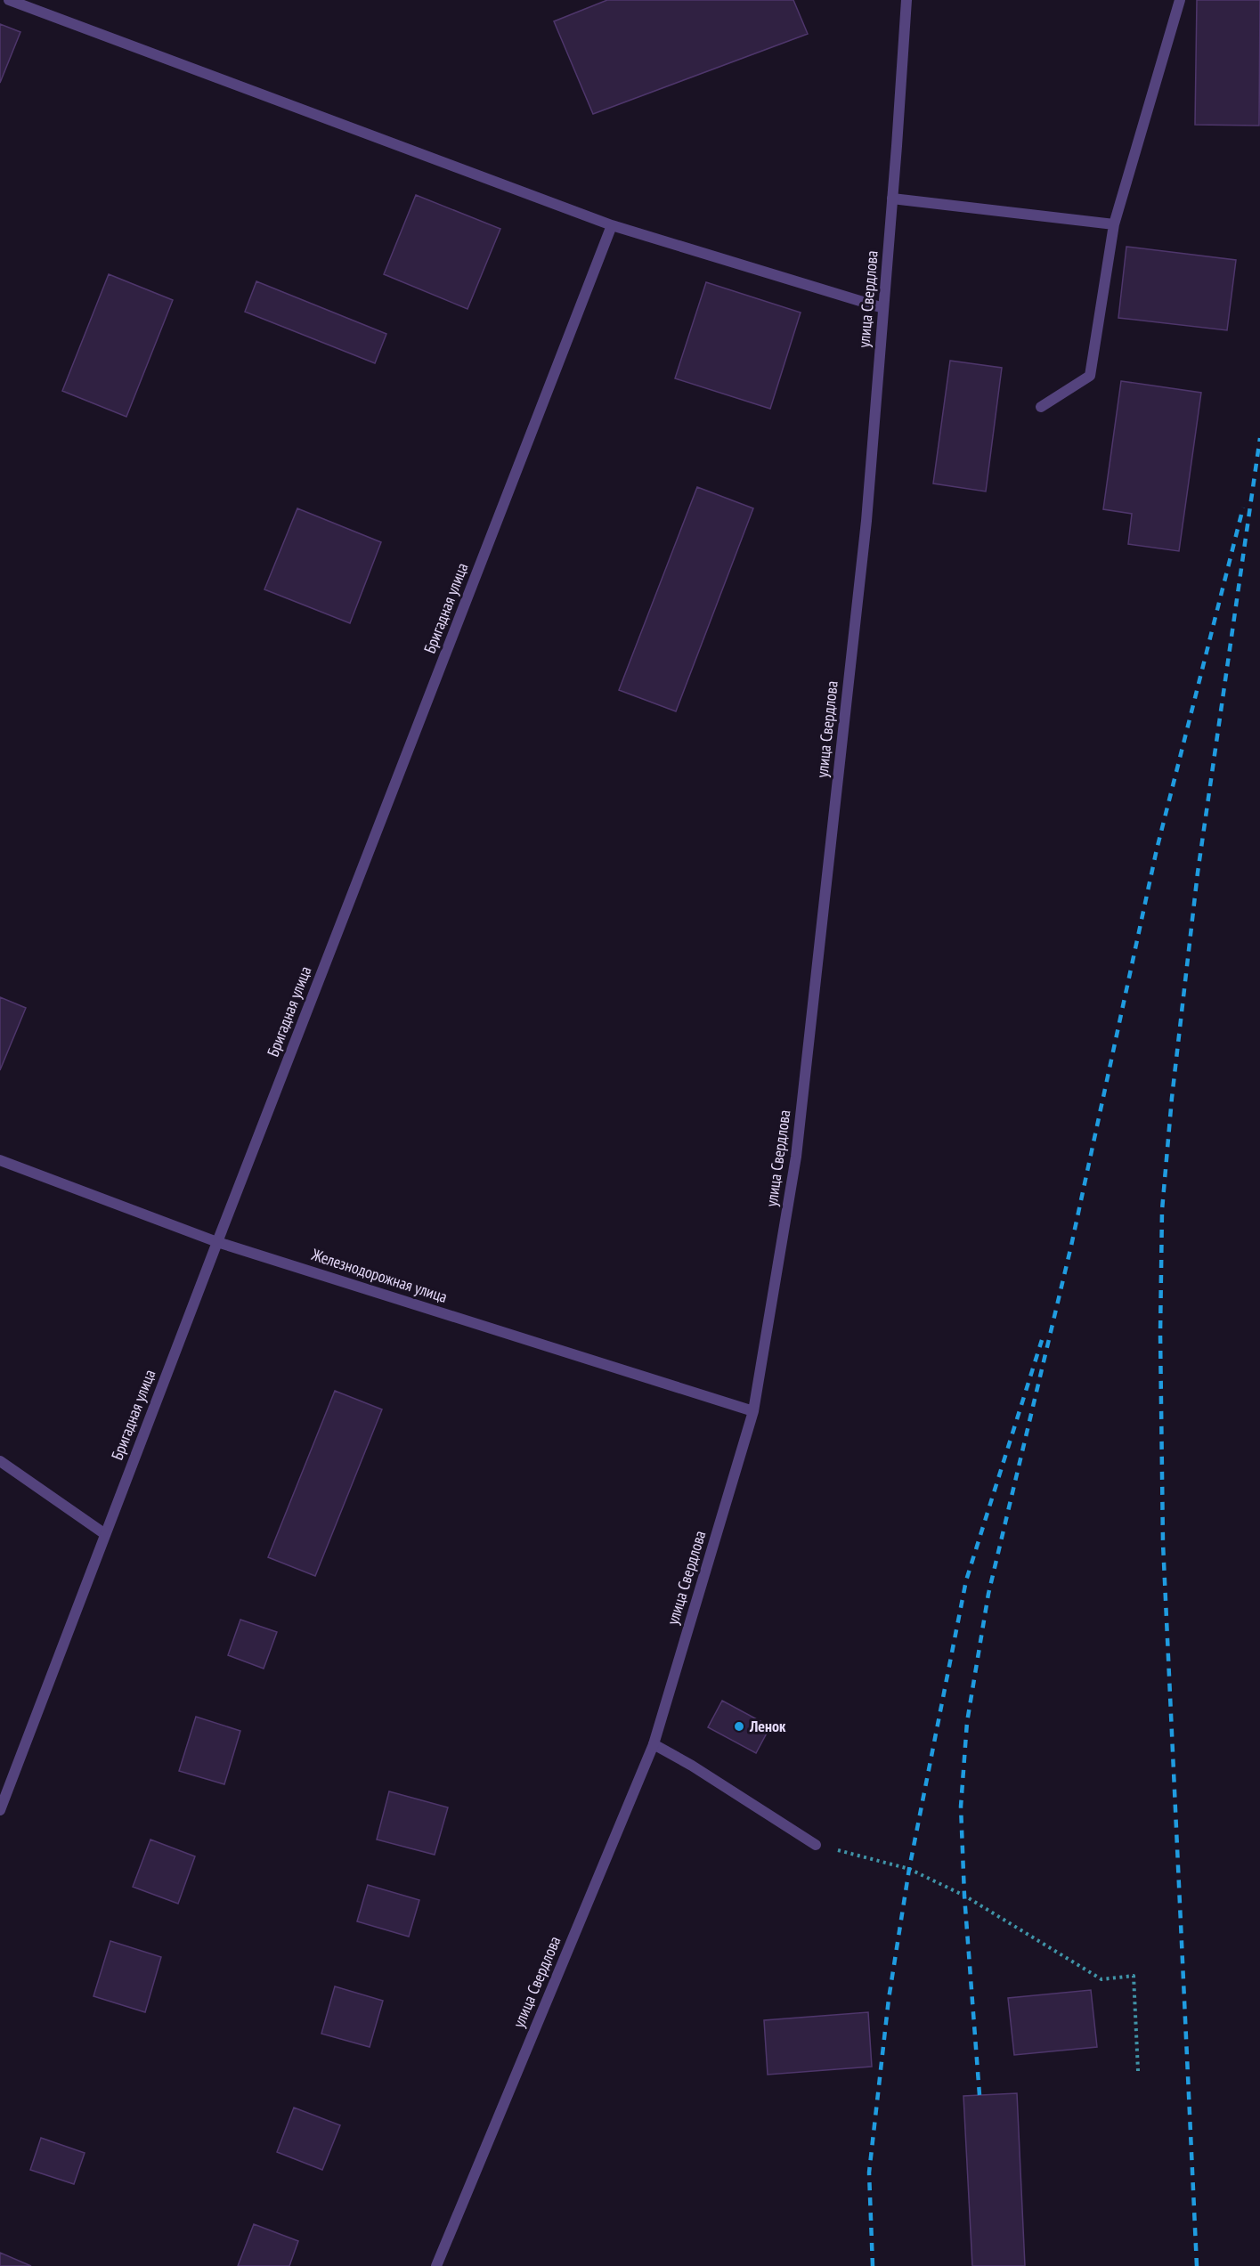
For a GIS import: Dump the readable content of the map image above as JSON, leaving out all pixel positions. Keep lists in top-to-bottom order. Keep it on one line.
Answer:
{"streets":{"street":["улица Свердлова","Бригадная улица","Железнодорожная улица"]},"crossings":[["улица Свердлова","Железнодорожная улица"],["Бригадная улица","Железнодорожная улица"]],"places":["Ленок"]}
